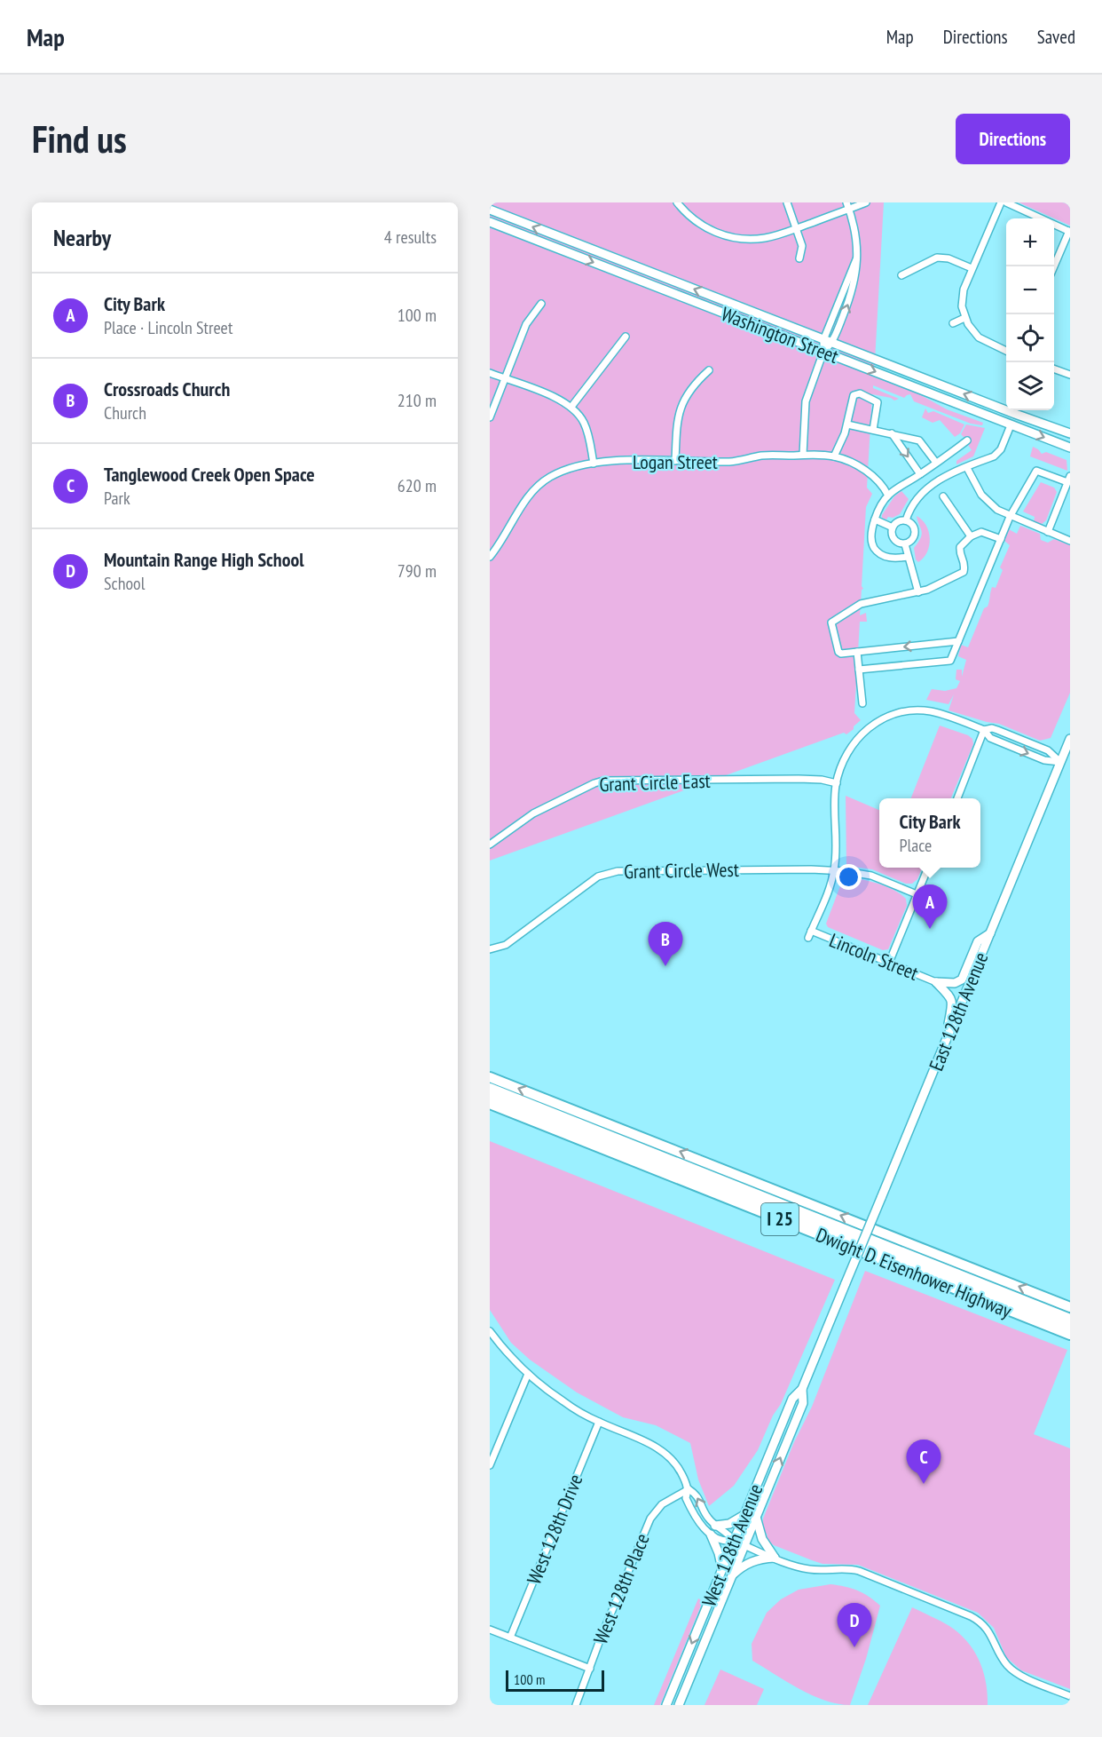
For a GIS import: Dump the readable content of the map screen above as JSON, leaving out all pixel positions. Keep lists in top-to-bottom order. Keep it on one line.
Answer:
{"streets":{"highway":["I 25","Dwight D. Eisenhower Highway"],"main road":["Washington Street","East 128th Avenue","West 128th Avenue"],"street":["Logan Street","Grant Circle East","Grant Circle West","Lincoln Street","West 128th Drive","West 128th Place"]},"crossings":[["Grant Circle West","Lincoln Street"],["East 128th Avenue","West 128th Avenue"]],"scale_bar":"100 m","page":{"header":"Map","nav":["Map","Directions","Saved"],"buttons":"Directions","title":"Find us","heading":["Nearby","4 results"],"map_buttons":["+","−"],"list":[{"mark":"A","name":"City Bark","note":"Place · Lincoln Street","value":"100 m"},{"mark":"B","name":"Crossroads Church","note":"Church","value":"210 m"},{"mark":"C","name":"Tanglewood Creek Open Space","note":"Park","value":"620 m"},{"mark":"D","name":"Mountain Range High School","note":"School","value":"790 m"}],"popup":["City Bark","Place"],"pins":["A","B","C","D"],"scale":"100 m"}}
